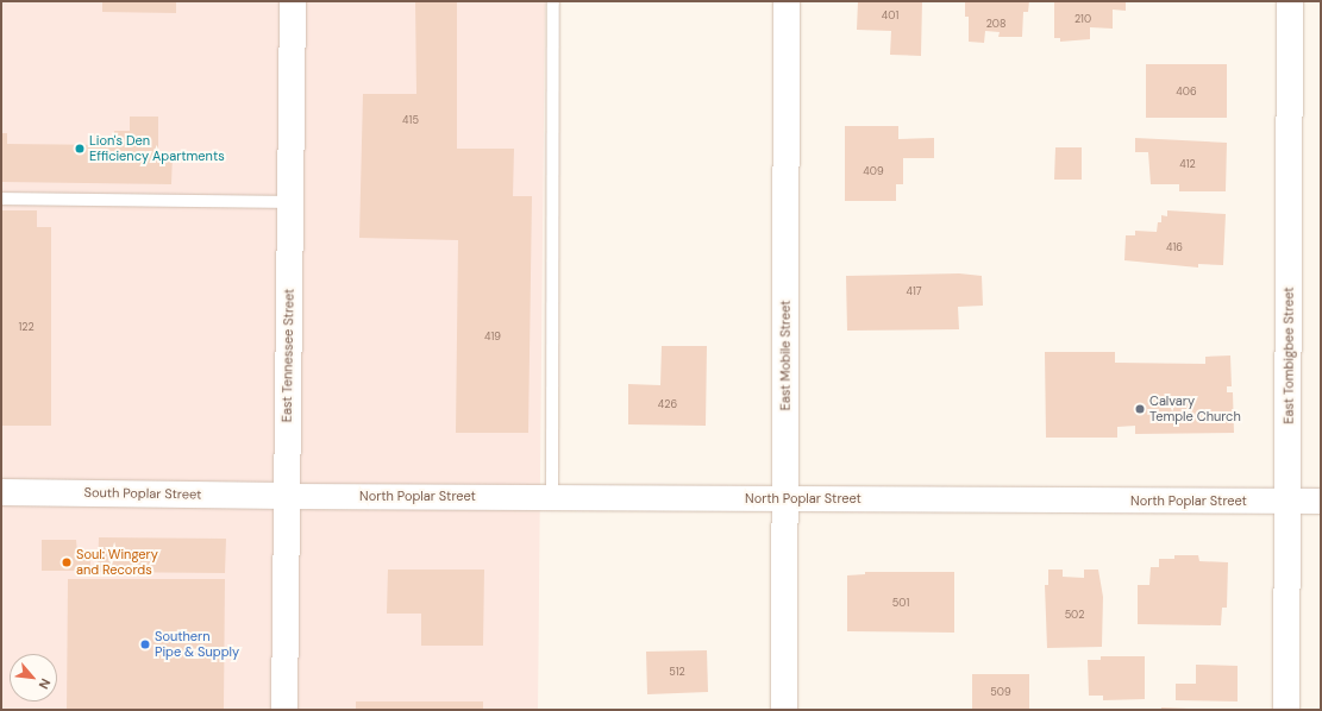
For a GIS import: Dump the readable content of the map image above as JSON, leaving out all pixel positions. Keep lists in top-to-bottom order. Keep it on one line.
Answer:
{"streets":{"street":["East Tennessee Street","East Mobile Street","East Tombigbee Street","South Poplar Street","North Poplar Street"]},"crossings":[["East Tennessee Street","South Poplar Street"],["East Tennessee Street","North Poplar Street"],["East Mobile Street","North Poplar Street"],["East Tombigbee Street","North Poplar Street"],["South Poplar Street","North Poplar Street"]],"places":["Lion's Den Efficiency Apartments","Calvary Temple Church","Soul: Wingery and Records","Southern Pipe & Supply"],"house_numbers":["401","210","208","406","415","412","409","416","417","122","419","426","501","502","512","509"],"north":"bottom right"}
